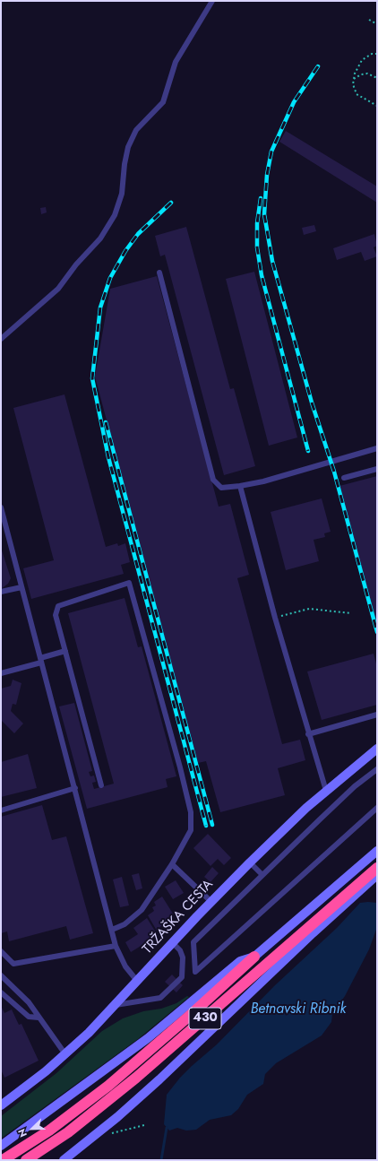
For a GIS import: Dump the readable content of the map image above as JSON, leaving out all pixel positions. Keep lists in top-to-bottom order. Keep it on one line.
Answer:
{"streets":{"highway":["430"],"main road":["TRŽAŠKA CESTA"]},"water":["Betnavski Ribnik"],"north":"bottom left"}
